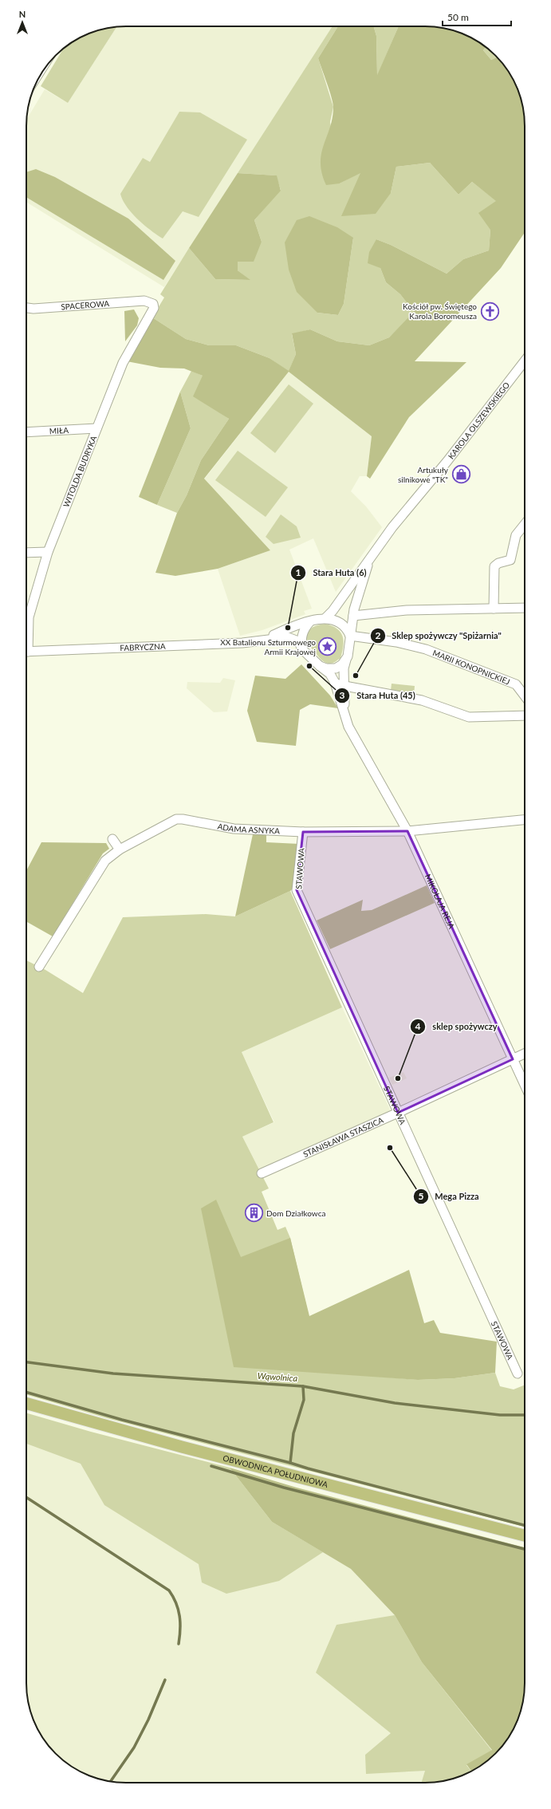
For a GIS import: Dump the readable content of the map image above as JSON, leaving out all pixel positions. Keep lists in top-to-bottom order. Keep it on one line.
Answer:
{"streets":{"main road":["OBWODNICA POŁUDNIOWA"],"street":["SPACEROWA","KAROLA OLSZEWSKIEGO","MIŁA","WITOLDA BUDRYKA","FABRYCZNA","MARII KONOPNICKIEJ","ADAMA ASNYKA","STAWOWA","MIKOŁAJA REJA","STANISŁAWA STASZICA"]},"crossings":[["SPACEROWA","WITOLDA BUDRYKA"],["KAROLA OLSZEWSKIEGO","FABRYCZNA"],["KAROLA OLSZEWSKIEGO","MARII KONOPNICKIEJ"],["MIŁA","WITOLDA BUDRYKA"],["FABRYCZNA","MARII KONOPNICKIEJ"],["ADAMA ASNYKA","STAWOWA"],["ADAMA ASNYKA","MIKOŁAJA REJA"],["STAWOWA","STANISŁAWA STASZICA"],["MIKOŁAJA REJA","STANISŁAWA STASZICA"]],"water":["Wąwolnica"],"places":{"church":["Kościół pw. Świętego Karola Boromeusza"],"shop":["Artukuły silnikowe \"TK\""],"other":["Stara Huta (6)","Stara Huta (45)","Sklep spożywczy \"Spiżarnia\"","sklep spożywczy","Mega Pizza"],"place":["XX Batalionu Szturmowego Armii Krajowej"],"building":["Dom Działkowca"]},"scale_bar":"50 m","north":"top"}
